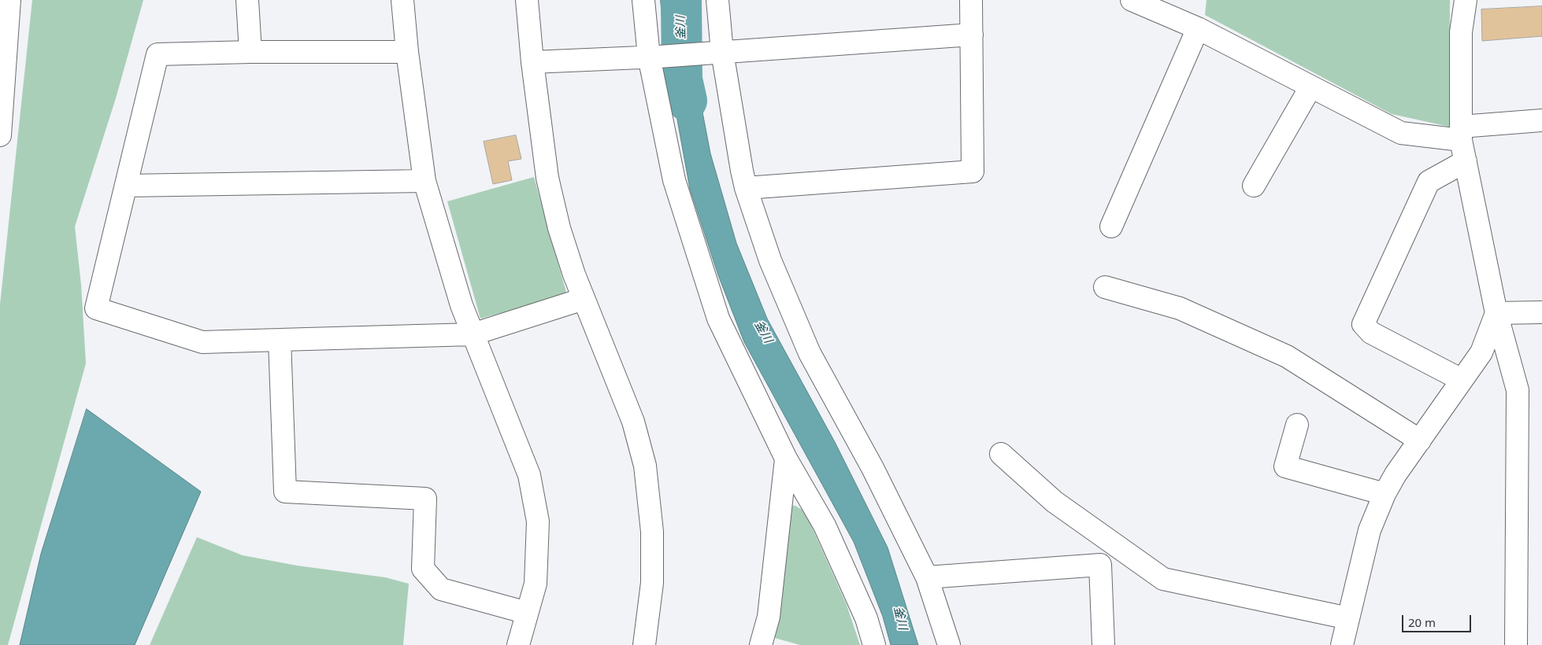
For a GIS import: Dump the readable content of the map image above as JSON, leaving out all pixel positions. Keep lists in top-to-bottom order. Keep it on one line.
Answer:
{"water":["釜川"],"scale_bar":"20 m"}
